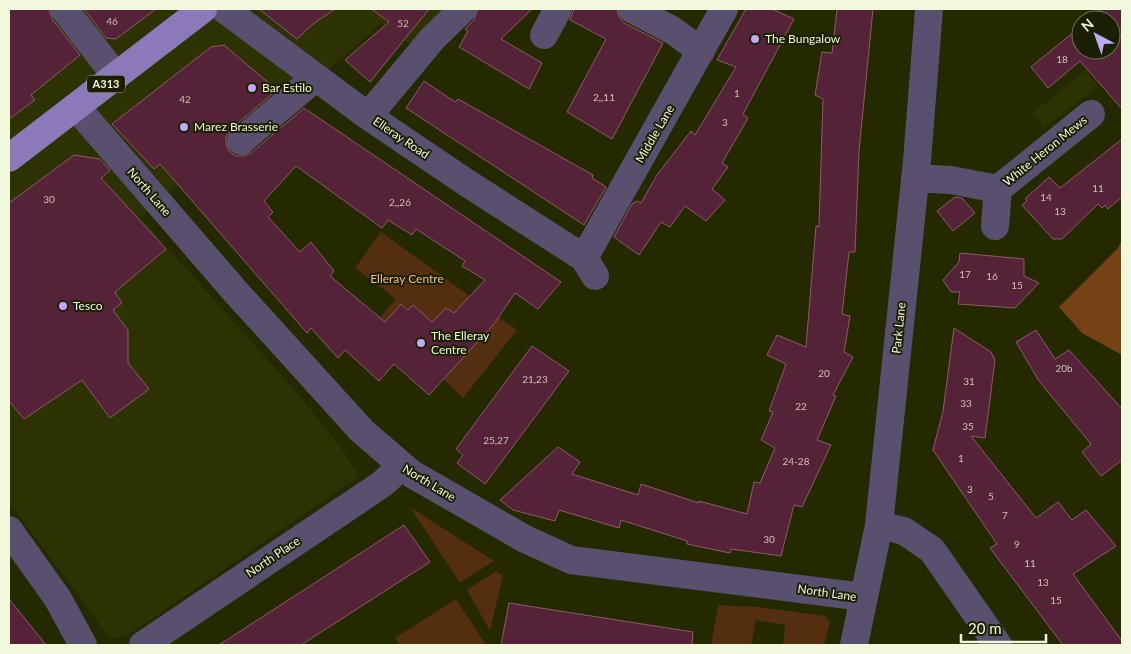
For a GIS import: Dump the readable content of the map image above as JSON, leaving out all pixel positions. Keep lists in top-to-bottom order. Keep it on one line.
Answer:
{"streets":{"main road":["A313"],"street":["Middle Lane","Elleray Road","White Heron Mews","North Lane","Park Lane","North Place"]},"crossings":[["A313","North Lane"],["Middle Lane","Elleray Road"],["White Heron Mews","Park Lane"],["North Lane","Park Lane"],["North Lane","North Place"]],"parks":["Elleray Centre"],"places":["The Bungalow","Bar Estilo","Marez Brasserie","Tesco","The Elleray Centre"],"house_numbers":["46","52","18","1","2,,11","42","3","11","14","30","2,,26","13","17","16","15","20b","20","21,23","31","33","22","35","25,27","1","24-28","3","5","7","30","9","11","13","15"],"scale_bar":"20 m","north":"top left"}
